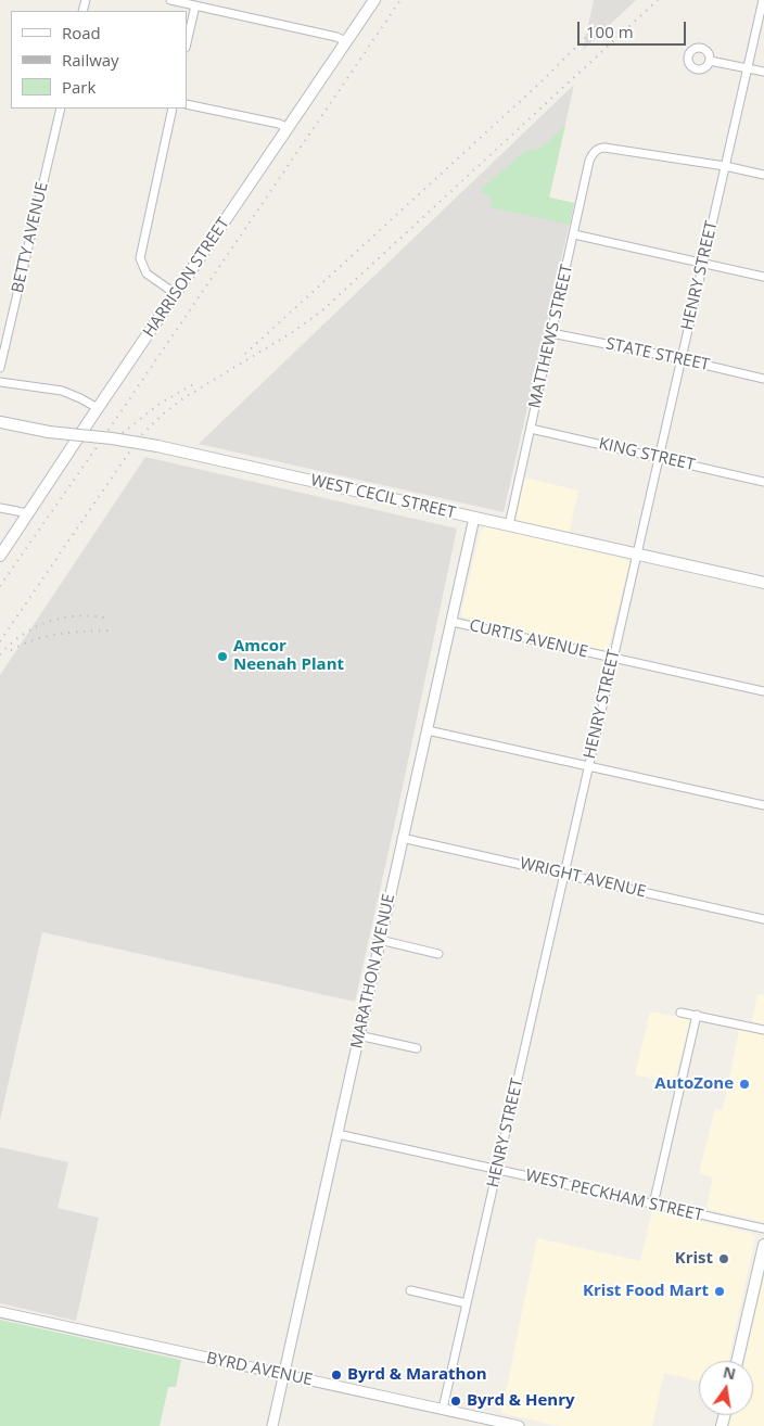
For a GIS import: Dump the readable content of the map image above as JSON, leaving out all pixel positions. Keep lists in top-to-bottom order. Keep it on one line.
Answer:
{"streets":{"main road":["HARRISON STREET","WEST CECIL STREET"],"street":["BETTY AVENUE","HENRY STREET","MATTHEWS STREET","STATE STREET","KING STREET","CURTIS AVENUE","WRIGHT AVENUE","MARATHON AVENUE","WEST PECKHAM STREET","BYRD AVENUE"]},"crossings":[["HENRY STREET","MATTHEWS STREET"],["HENRY STREET","STATE STREET"],["HENRY STREET","KING STREET"],["HENRY STREET","WEST CECIL STREET"],["HENRY STREET","CURTIS AVENUE"],["HENRY STREET","WRIGHT AVENUE"],["HENRY STREET","WEST PECKHAM STREET"],["HENRY STREET","BYRD AVENUE"],["MATTHEWS STREET","STATE STREET"],["MATTHEWS STREET","KING STREET"],["MATTHEWS STREET","WEST CECIL STREET"],["WEST CECIL STREET","MARATHON AVENUE"],["CURTIS AVENUE","MARATHON AVENUE"],["WRIGHT AVENUE","MARATHON AVENUE"],["MARATHON AVENUE","WEST PECKHAM STREET"],["MARATHON AVENUE","BYRD AVENUE"]],"places":["Amcor Neenah Plant","AutoZone","Krist","Krist Food Mart","Byrd & Marathon","Byrd & Henry"],"legend":["Road","Railway","Park"],"scale_bar":"100 m","north":"top"}
